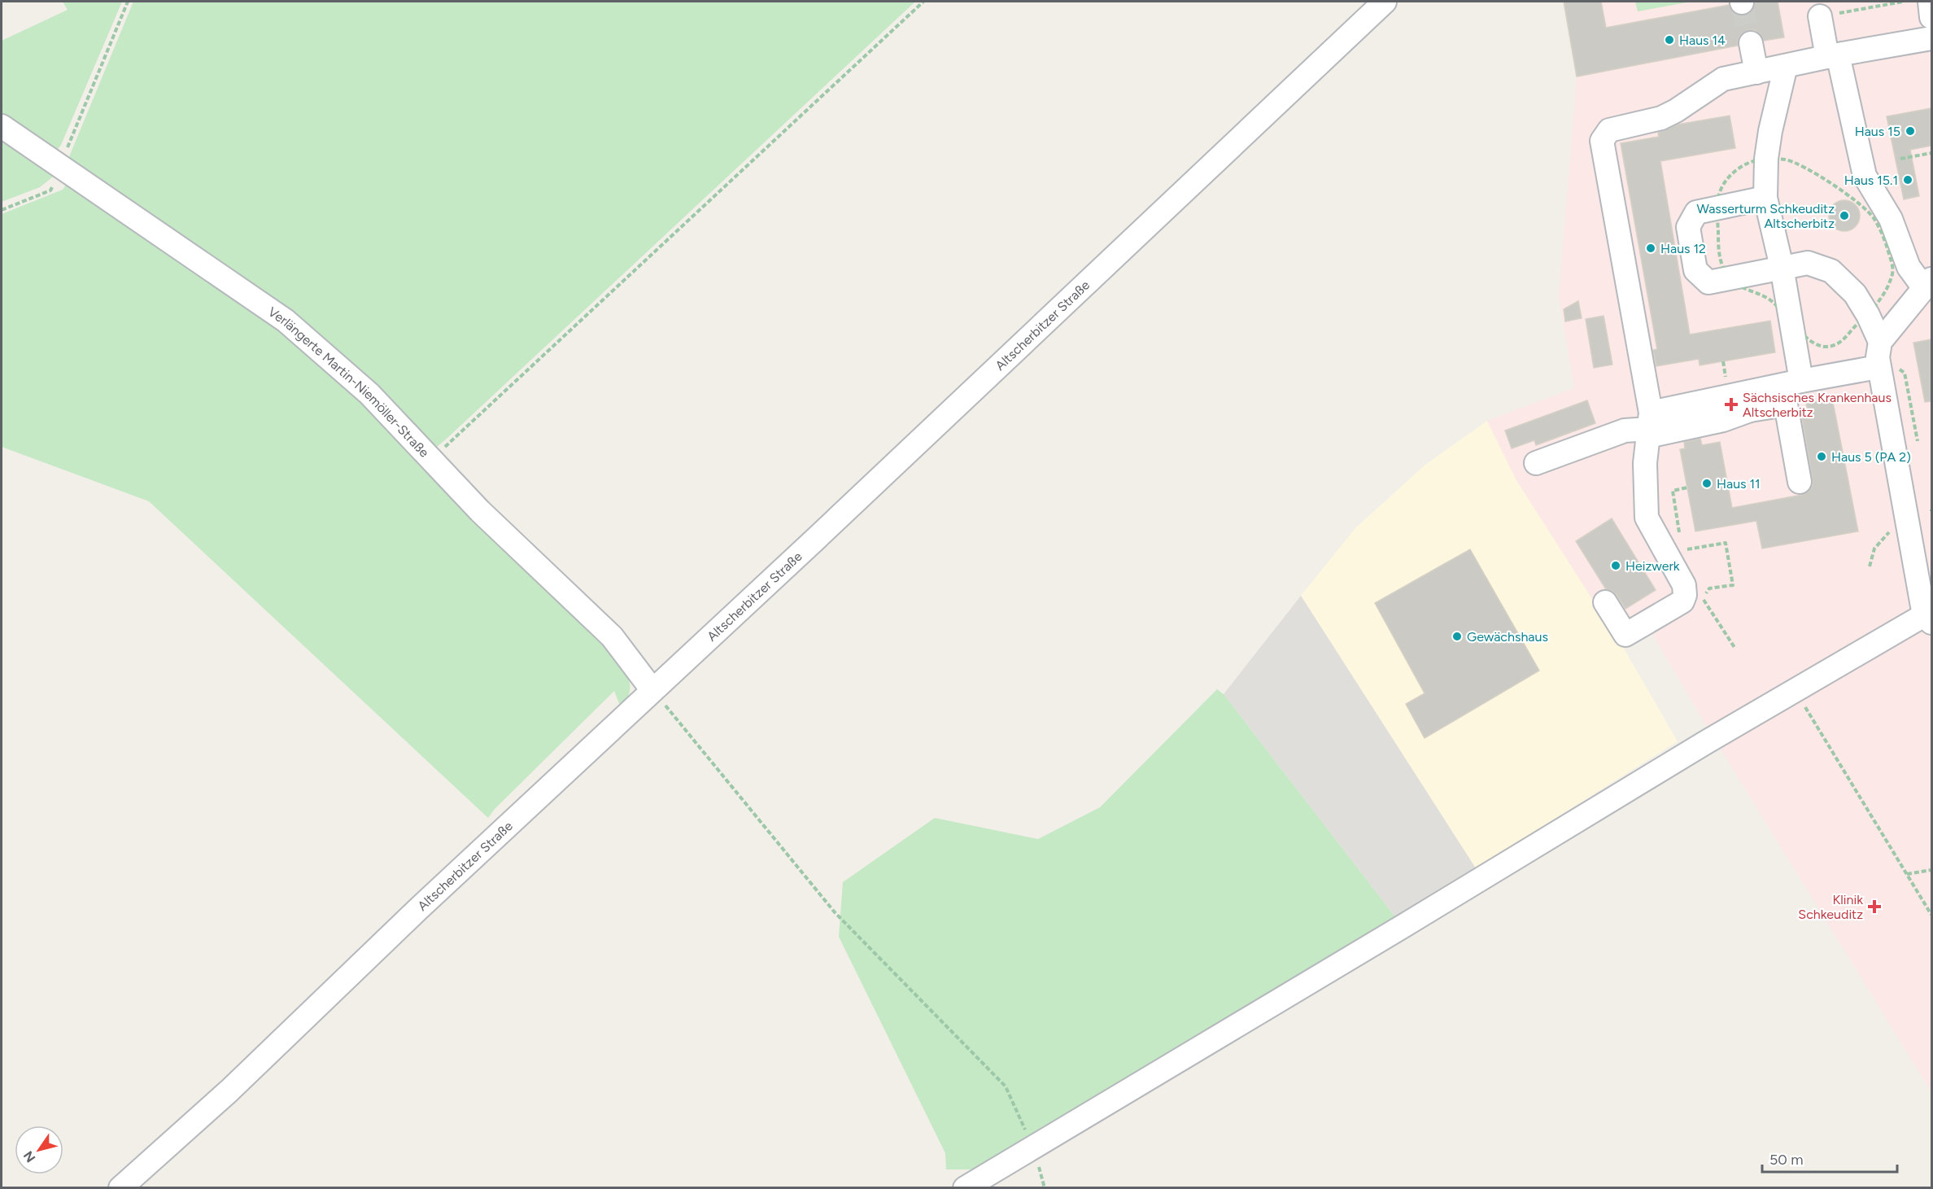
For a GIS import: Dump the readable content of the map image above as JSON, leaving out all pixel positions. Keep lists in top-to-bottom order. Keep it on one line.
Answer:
{"streets":{"street":["Altscherbitzer Straße","Verlängerte Martin-Niemöller-Straße"]},"crossings":[["Altscherbitzer Straße","Verlängerte Martin-Niemöller-Straße"]],"places":{"other":["Haus 14","Haus 15","Haus 15.1","Wasserturm Schkeuditz Altscherbitz","Haus 12","Haus 5 (PA 2)","Haus 11","Heizwerk","Gewächshaus"],"health":["Sächsisches Krankenhaus Altscherbitz","Klinik Schkeuditz"]},"scale_bar":"50 m","north":"bottom left"}
